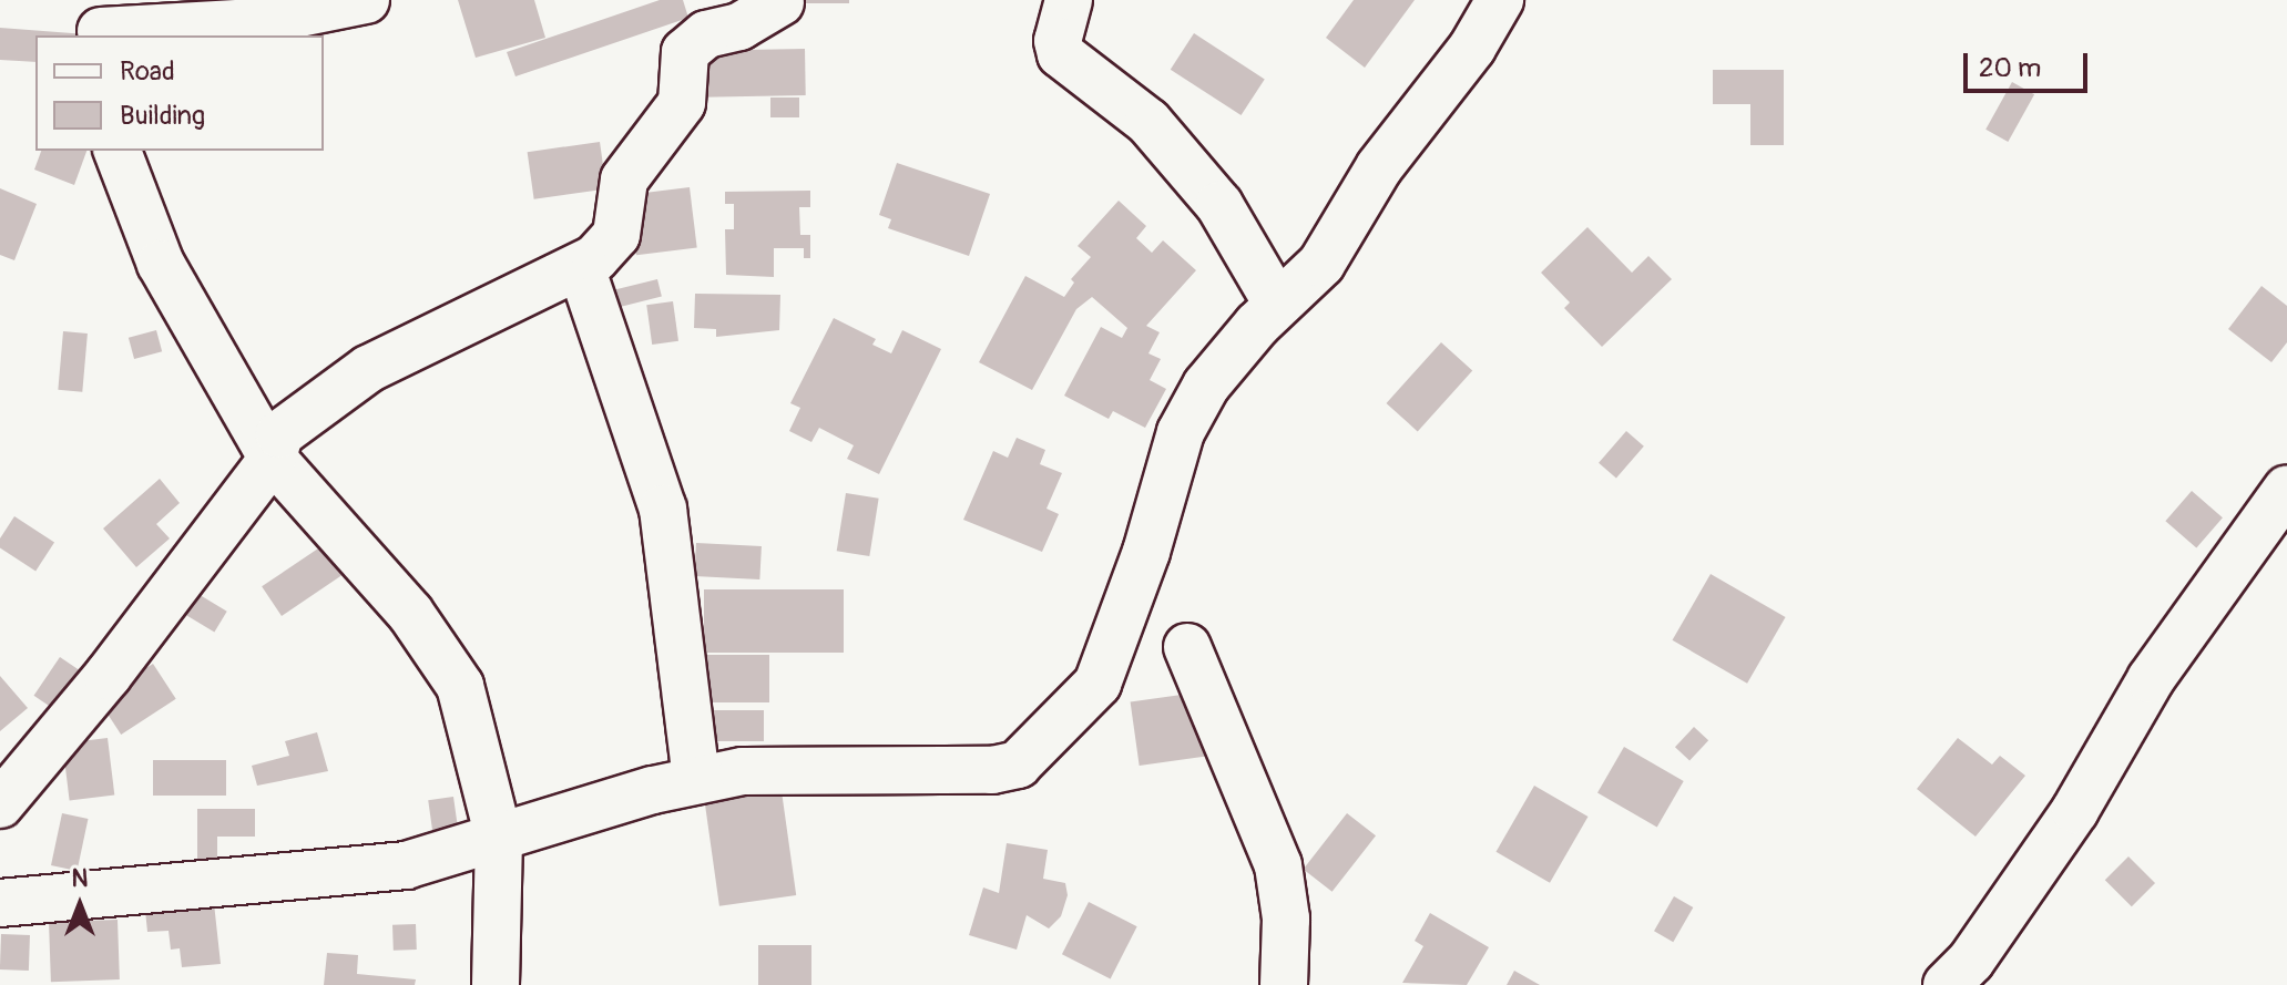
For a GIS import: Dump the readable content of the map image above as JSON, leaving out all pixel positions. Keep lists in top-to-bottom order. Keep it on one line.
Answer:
{"legend":["Road","Building"],"scale_bar":"20 m","north":"top"}
